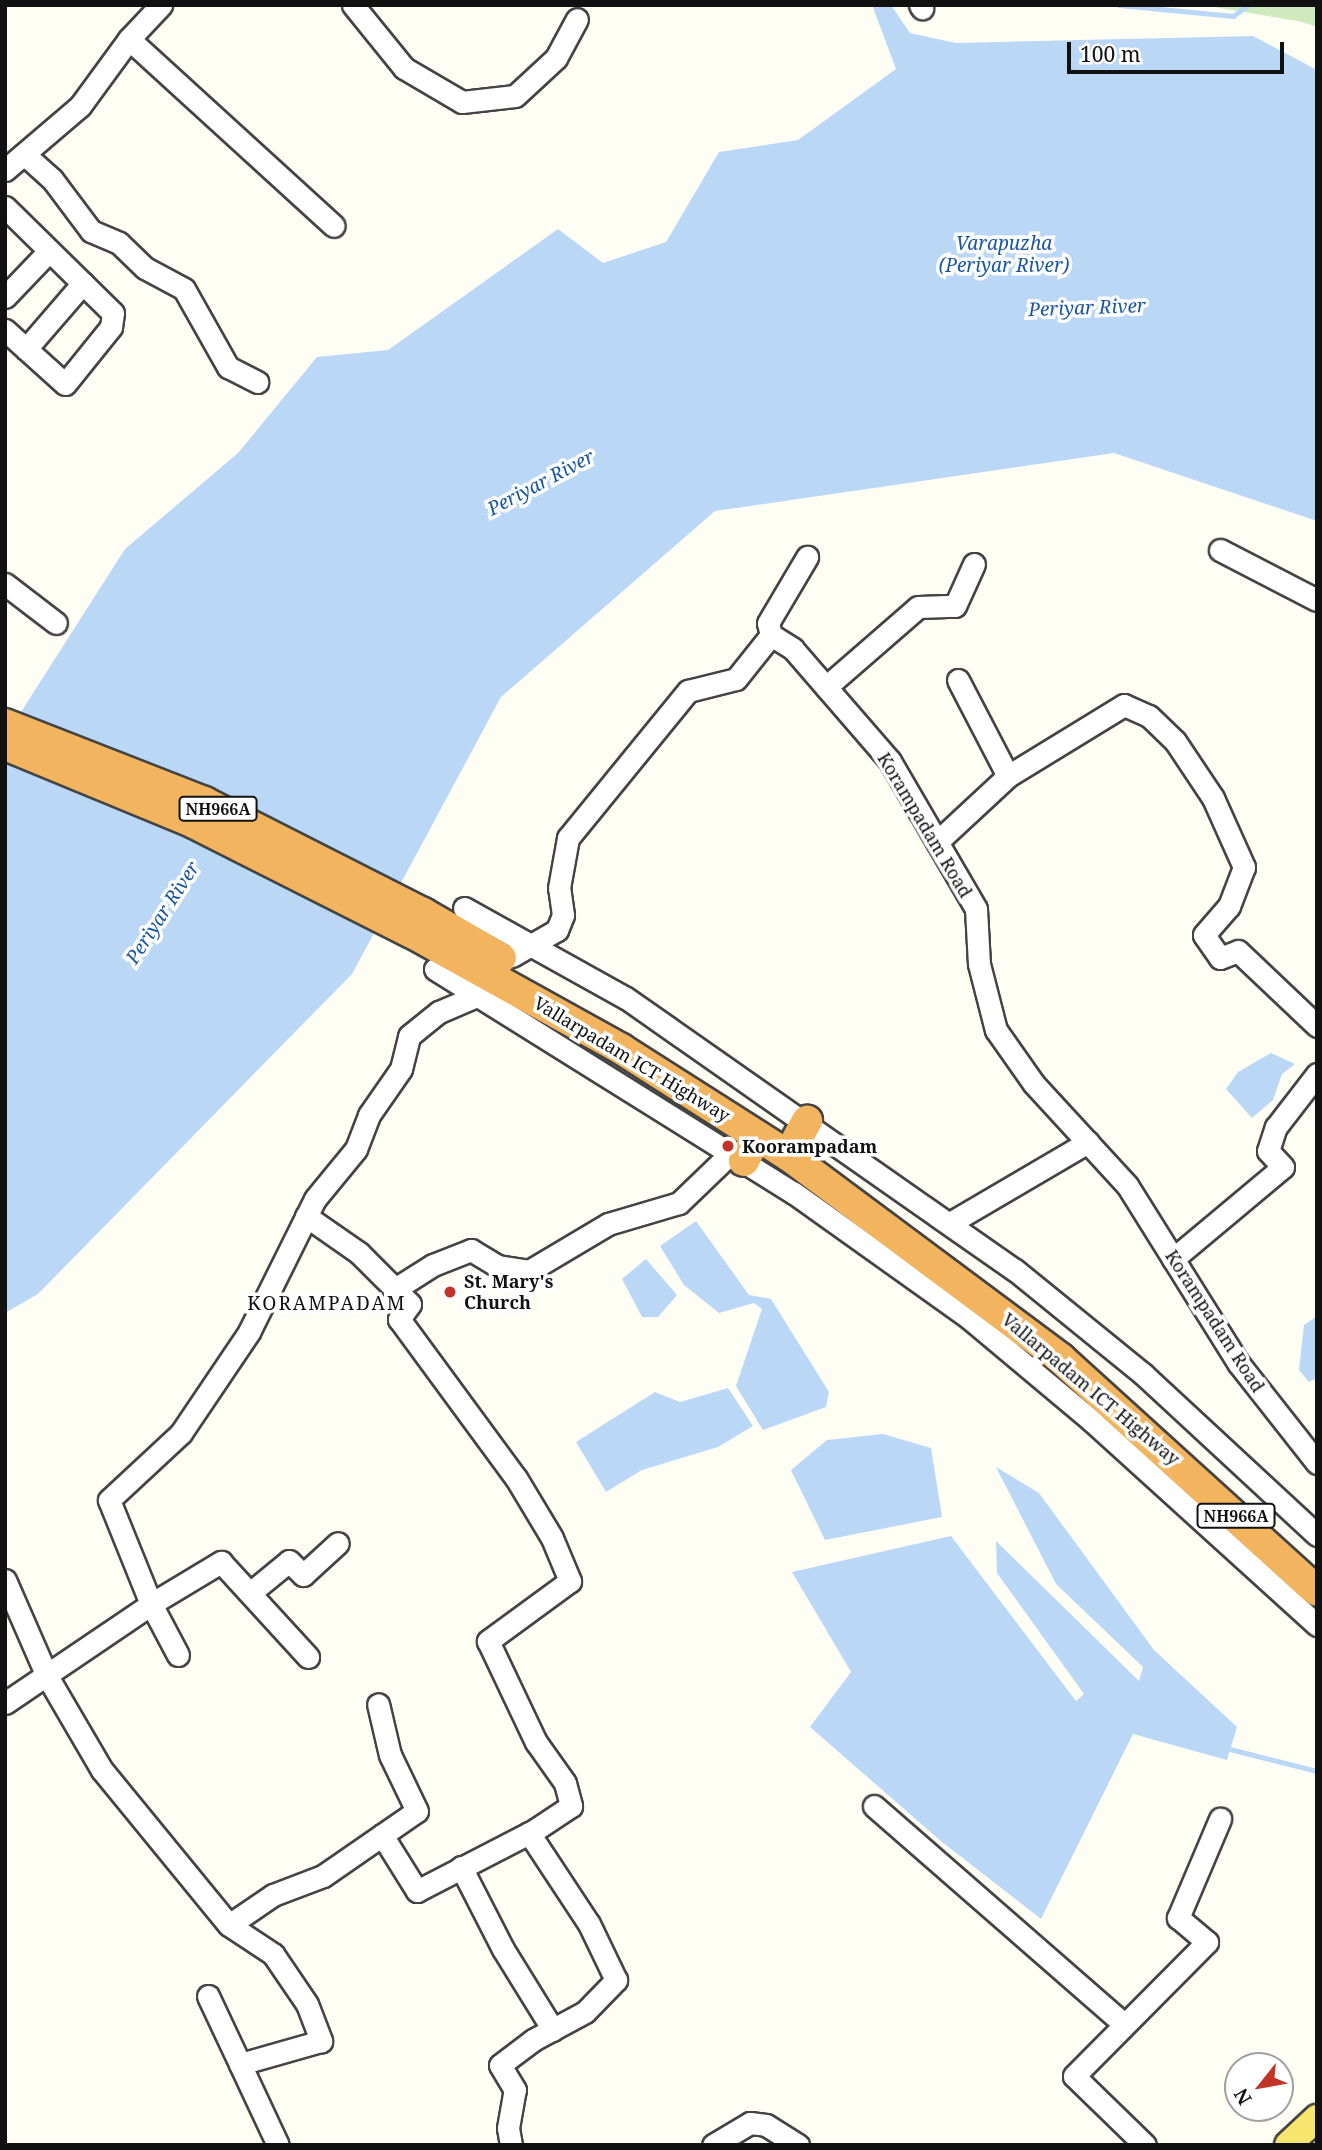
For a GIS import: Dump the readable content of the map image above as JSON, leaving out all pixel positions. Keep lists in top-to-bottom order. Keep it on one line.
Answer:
{"streets":{"highway":["NH966A","Vallarpadam ICT Highway"],"street":["Korampadam Road"]},"districts":["KORAMPADAM"],"water":["Varapuzha (Periyar River)","Periyar River"],"places":["Koorampadam","St. Mary's Church"],"scale_bar":"100 m","north":"bottom left"}
